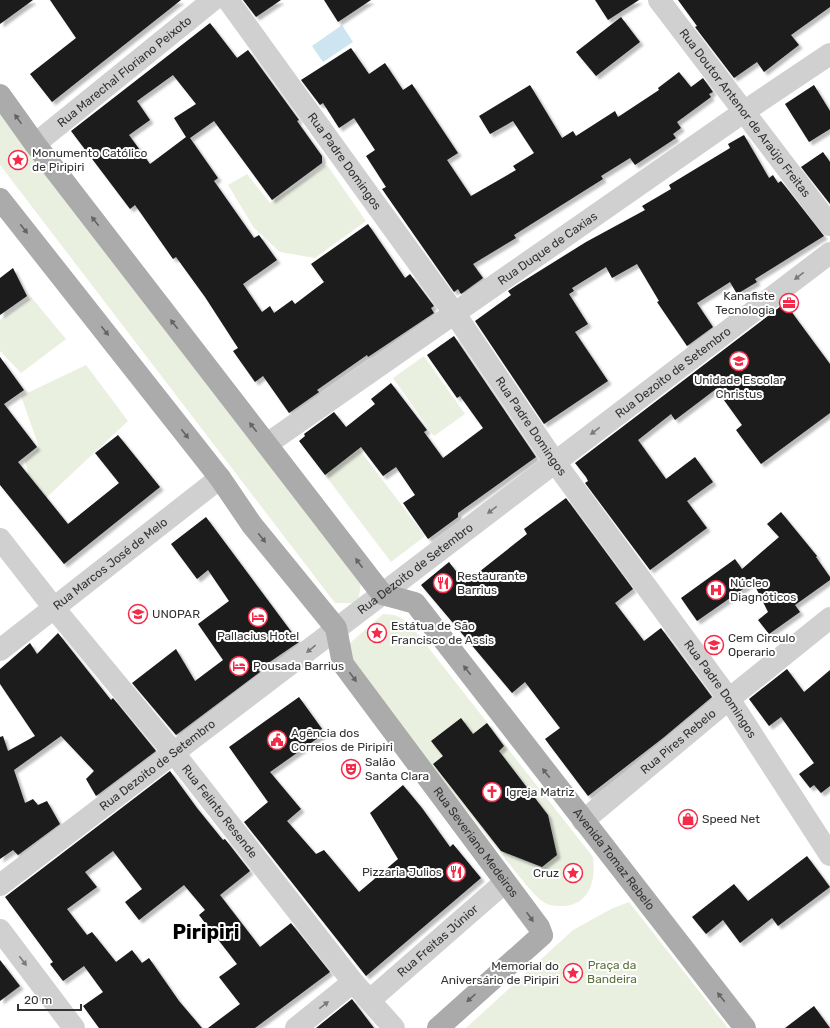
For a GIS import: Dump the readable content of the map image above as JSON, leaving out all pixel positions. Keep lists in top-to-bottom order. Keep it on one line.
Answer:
{"streets":{"main road":["Rua Severiano Medeiros","Avenida Tomaz Rebelo"],"street":["Rua Marechal Floriano Peixoto","Rua Doutor Antenor de Araújo Freitas","Rua Padre Domingos","Rua Duque de Caxias","Rua Dezoito de Setembro","Rua Marcos José de Melo","Rua Pires Rebelo","Rua Felinto Resende","Rua Freitas Júnior"]},"crossings":[["Rua Doutor Antenor de Araújo Freitas","Rua Duque de Caxias"],["Rua Padre Domingos","Rua Duque de Caxias"],["Rua Padre Domingos","Rua Dezoito de Setembro"],["Rua Padre Domingos","Rua Pires Rebelo"],["Rua Dezoito de Setembro","Rua Felinto Resende"],["Rua Dezoito de Setembro","Rua Severiano Medeiros"],["Rua Dezoito de Setembro","Avenida Tomaz Rebelo"],["Rua Marcos José de Melo","Rua Felinto Resende"],["Rua Pires Rebelo","Avenida Tomaz Rebelo"],["Rua Felinto Resende","Rua Freitas Júnior"],["Rua Severiano Medeiros","Rua Freitas Júnior"]],"one_way":["Rua Dezoito de Setembro","Rua Severiano Medeiros","Avenida Tomaz Rebelo"],"districts":["Piripiri"],"parks":["Praça da Bandeira"],"places":{"place":["Monumento Católico de Piripiri","Estátua de São Francisco de Assis","Cruz","Memorial do Aniversário de Piripiri"],"office":["Kanafiste Tecnologia"],"school or university":["Unidade Escolar Christus","UNOPAR","Cem Circulo Operario"],"restaurant":["Restaurante Barrius","Pizzaria Julios"],"hospital":["Núcleo Diagnóticos"],"hotel":["Pallacius Hotel","Pousada Barrius"],"public building":["Agência dos Correios de Piripiri"],"theatre":["Salão Santa Clara"],"church":["Igreja Matriz"],"shop":["Speed Net"]},"scale_bar":"20 m"}
